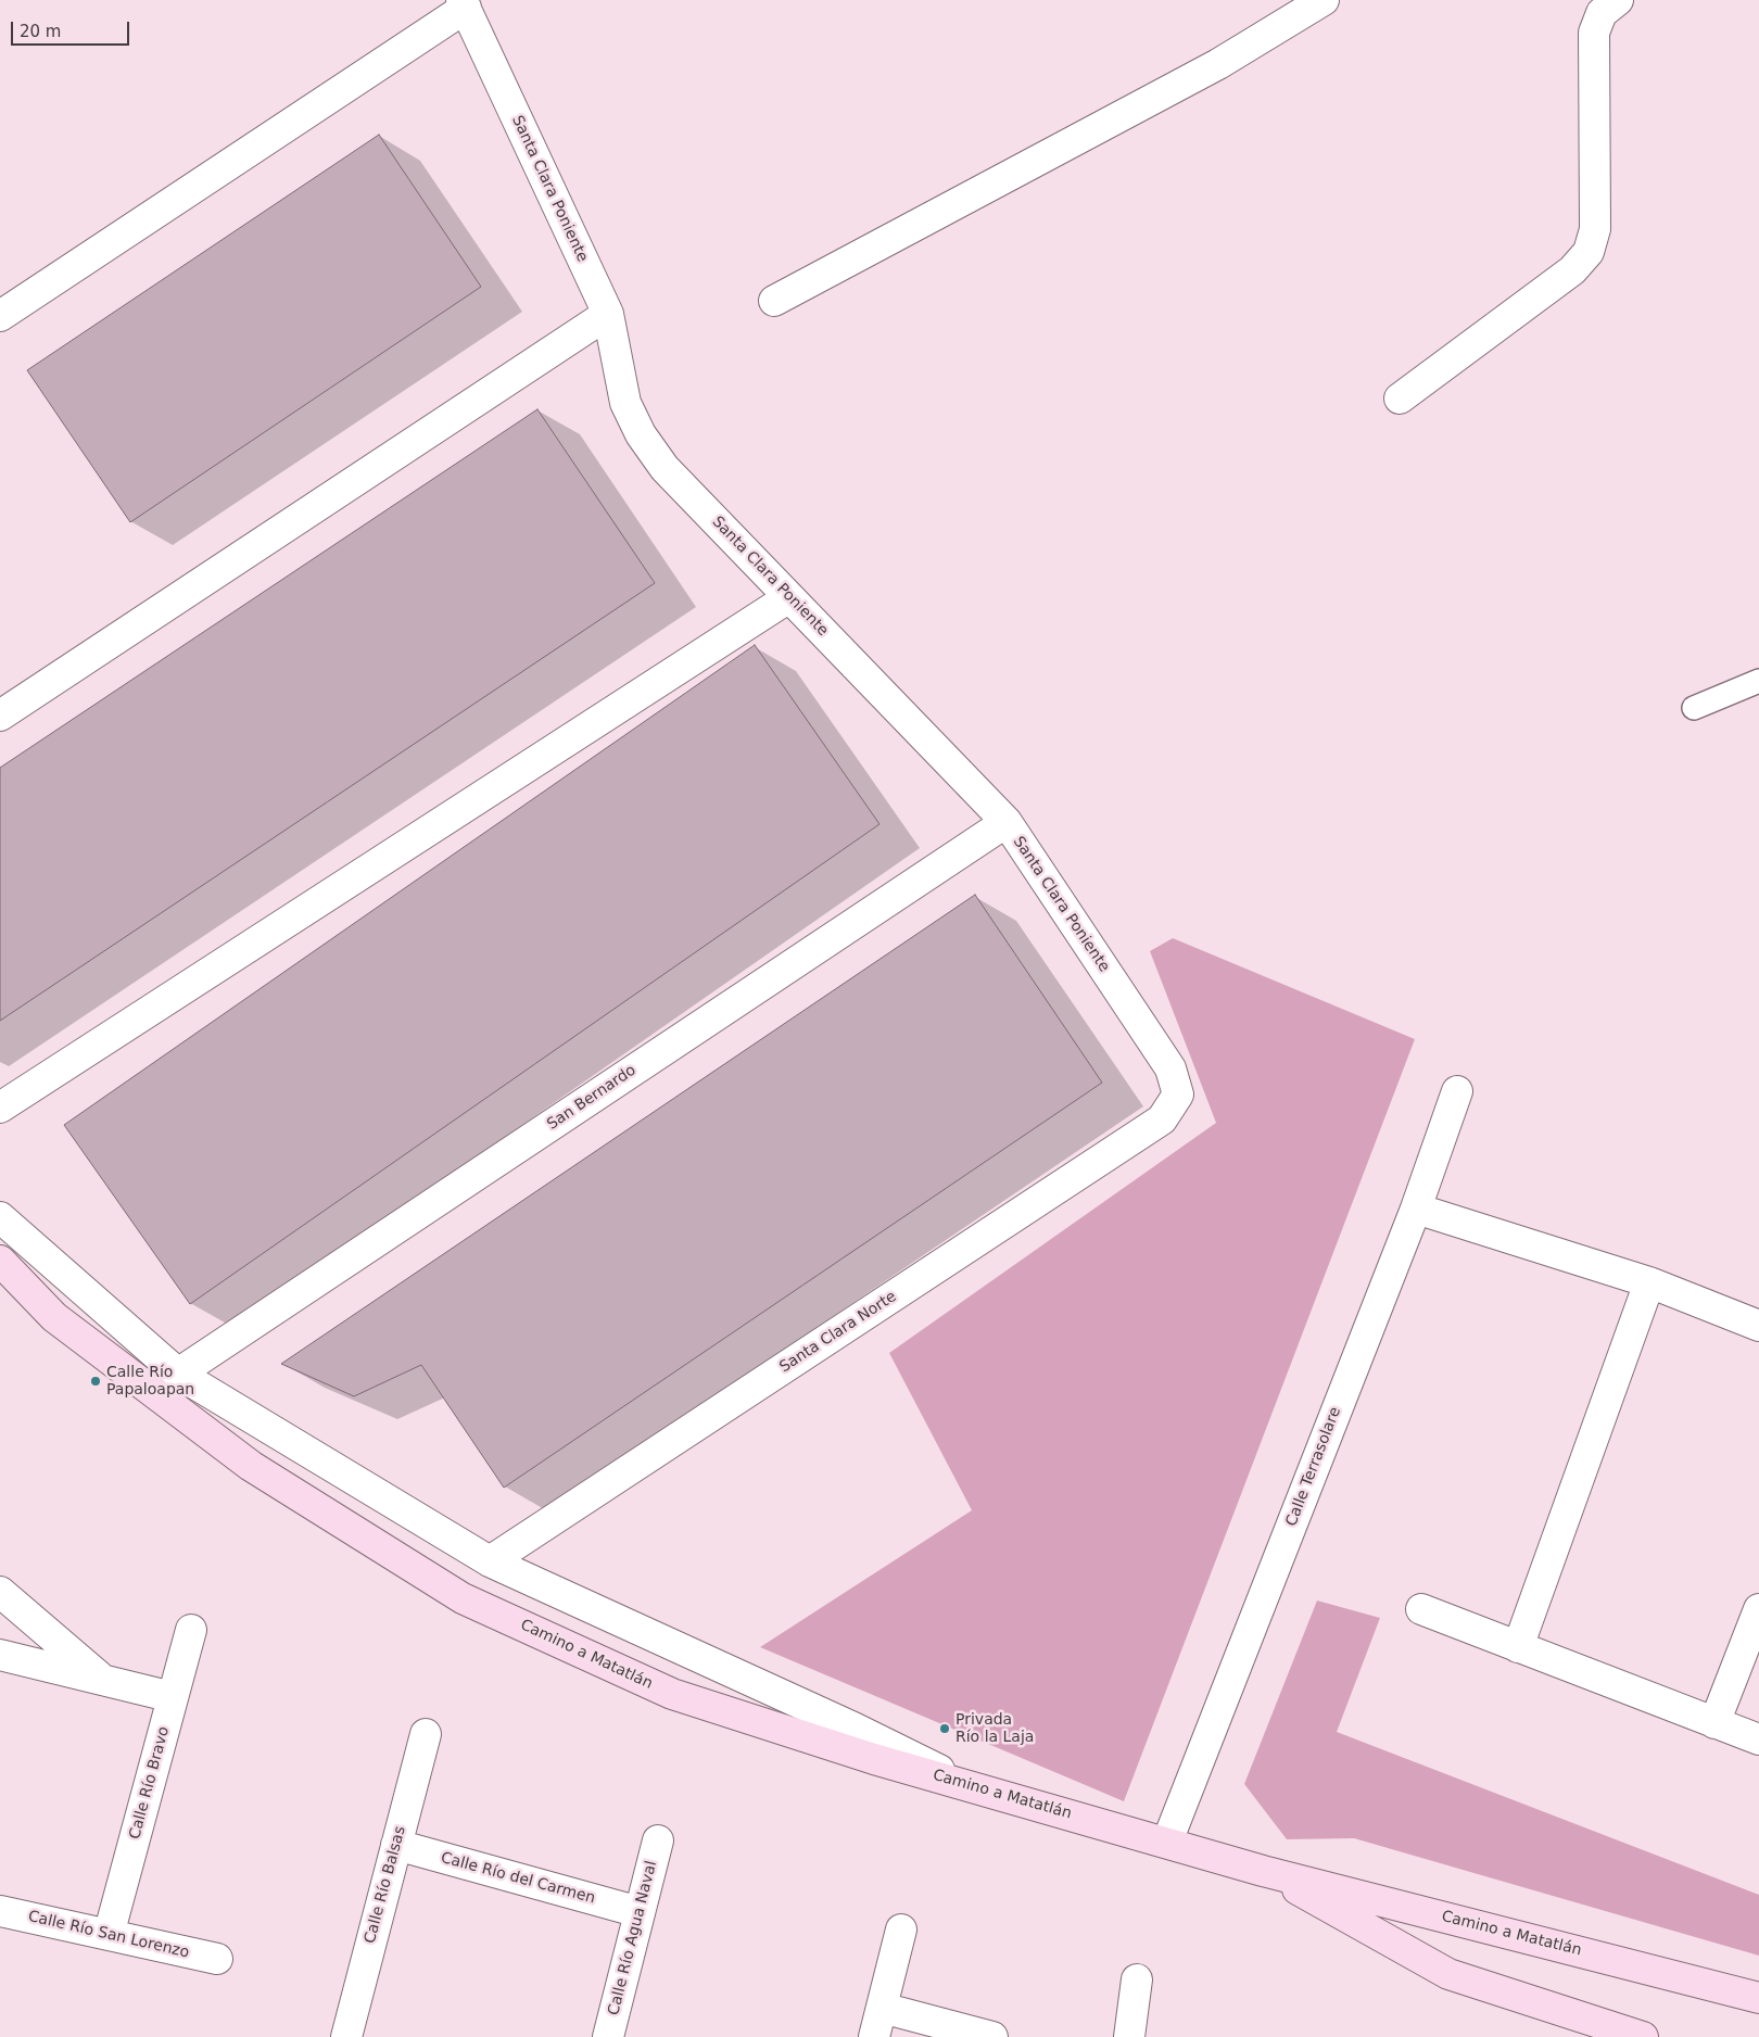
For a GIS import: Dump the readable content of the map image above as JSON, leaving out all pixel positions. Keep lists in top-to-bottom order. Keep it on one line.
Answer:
{"streets":{"street":["Santa Clara Poniente","San Bernardo","Santa Clara Norte","Calle Terrasolare","Camino a Matatlán","Calle Río Bravo","Calle Río del Carmen","Calle Río Balsas","Calle Río San Lorenzo","Calle Río Agua Naval"]},"crossings":[["Santa Clara Poniente","San Bernardo"],["Santa Clara Poniente","Santa Clara Norte"],["Calle Terrasolare","Camino a Matatlán"],["Calle Río Bravo","Calle Río San Lorenzo"],["Calle Río del Carmen","Calle Río Balsas"],["Calle Río del Carmen","Calle Río Agua Naval"]],"places":["Calle Río Papaloapan","Privada Río la Laja"],"scale_bar":"20 m"}
